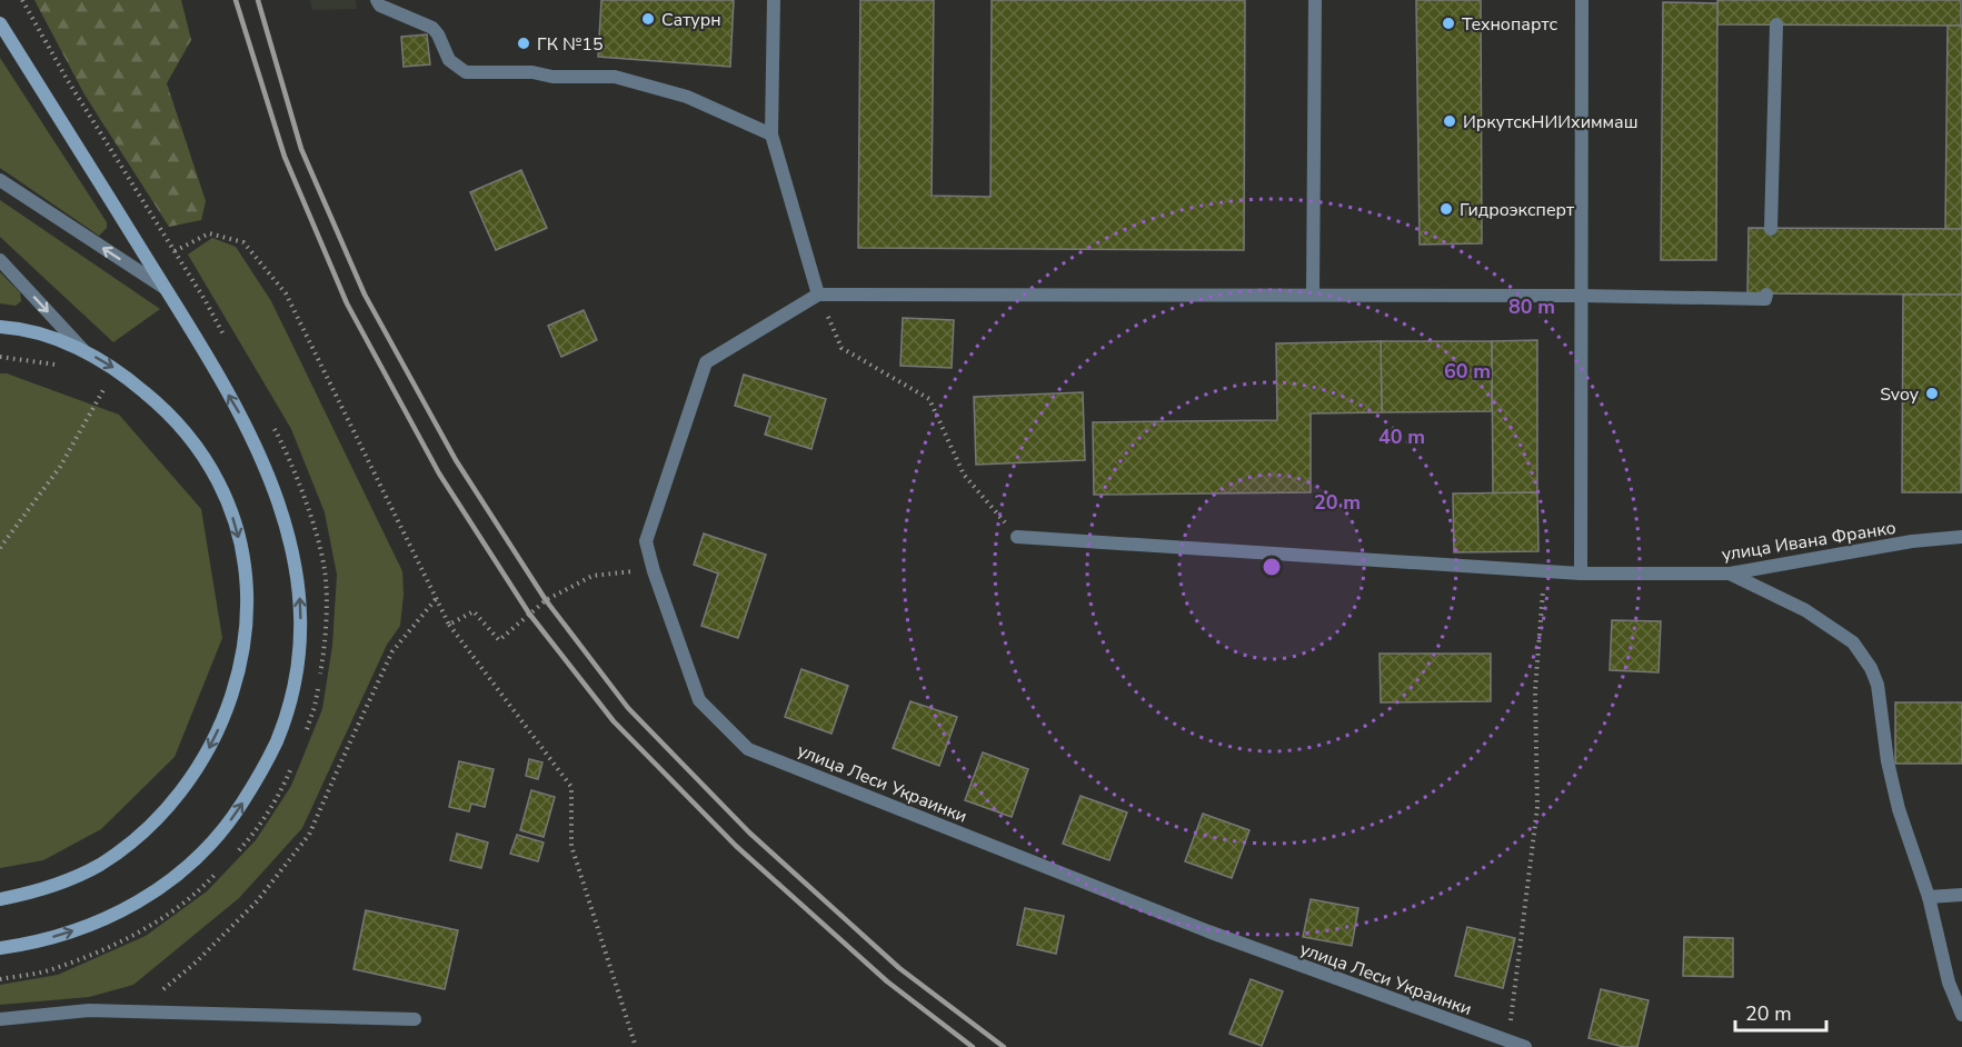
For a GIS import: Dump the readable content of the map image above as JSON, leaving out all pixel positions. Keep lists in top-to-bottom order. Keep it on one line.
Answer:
{"streets":{"street":["улица Ивана Франко","улица Леси Украинки"]},"places":["Сатурн","Технопартс","ГК №15","ИркутскНИИхиммаш","Гидроэксперт","Svoy"],"scale_bar":"20 m","rings":["80 m","60 m","40 m","20 m"]}
